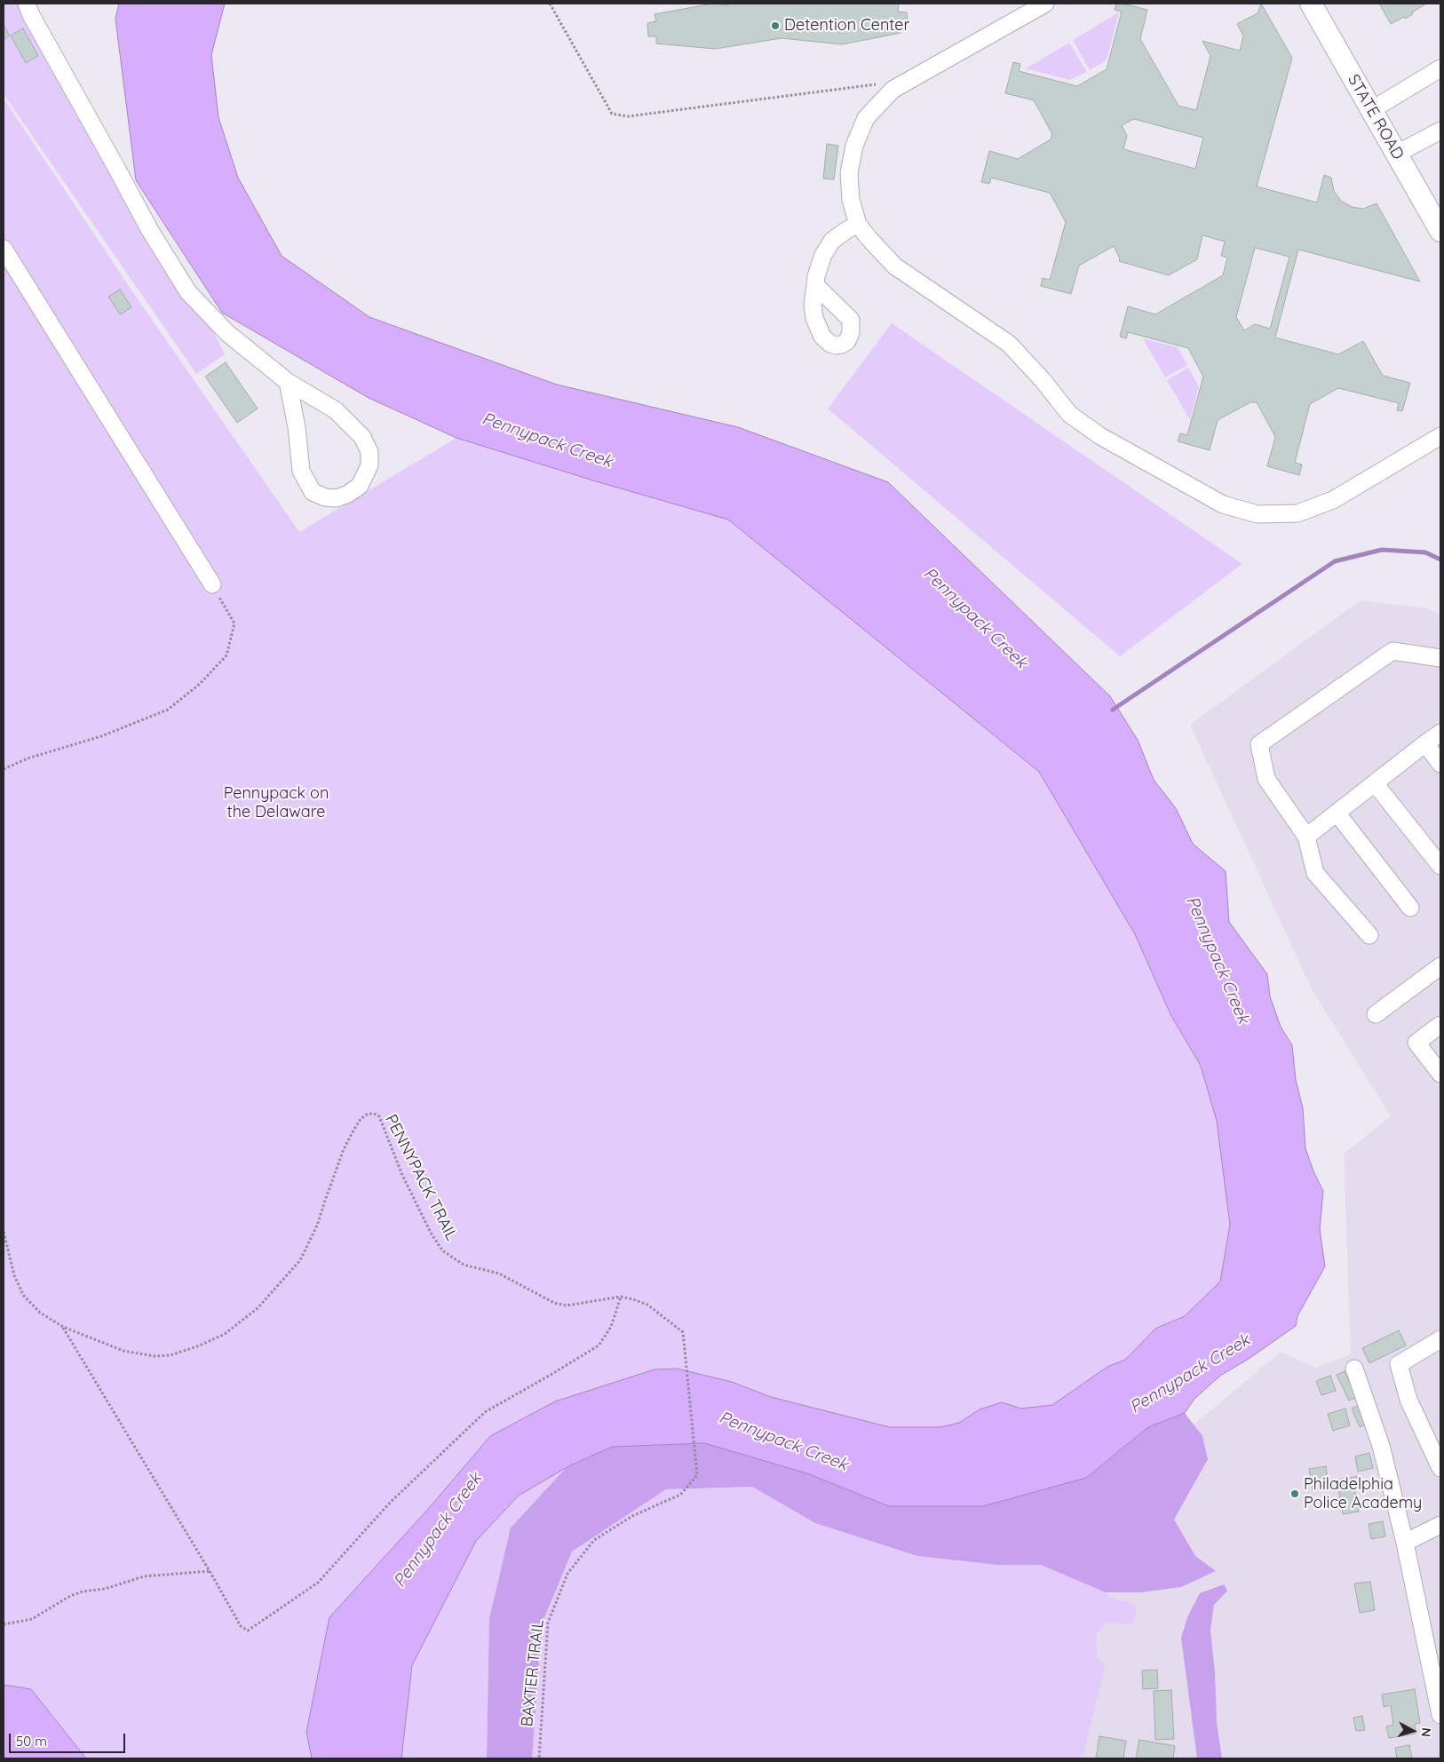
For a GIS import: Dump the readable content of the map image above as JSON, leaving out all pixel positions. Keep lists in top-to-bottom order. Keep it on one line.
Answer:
{"streets":{"main road":["STATE ROAD"],"path":["PENNYPACK TRAIL","BAXTER TRAIL"]},"crossings":[["PENNYPACK TRAIL","BAXTER TRAIL"]],"water":["Pennypack Creek"],"parks":["Pennypack on the Delaware"],"places":["Detention Center","Philadelphia Police Academy"],"scale_bar":"50 m","north":"right"}
